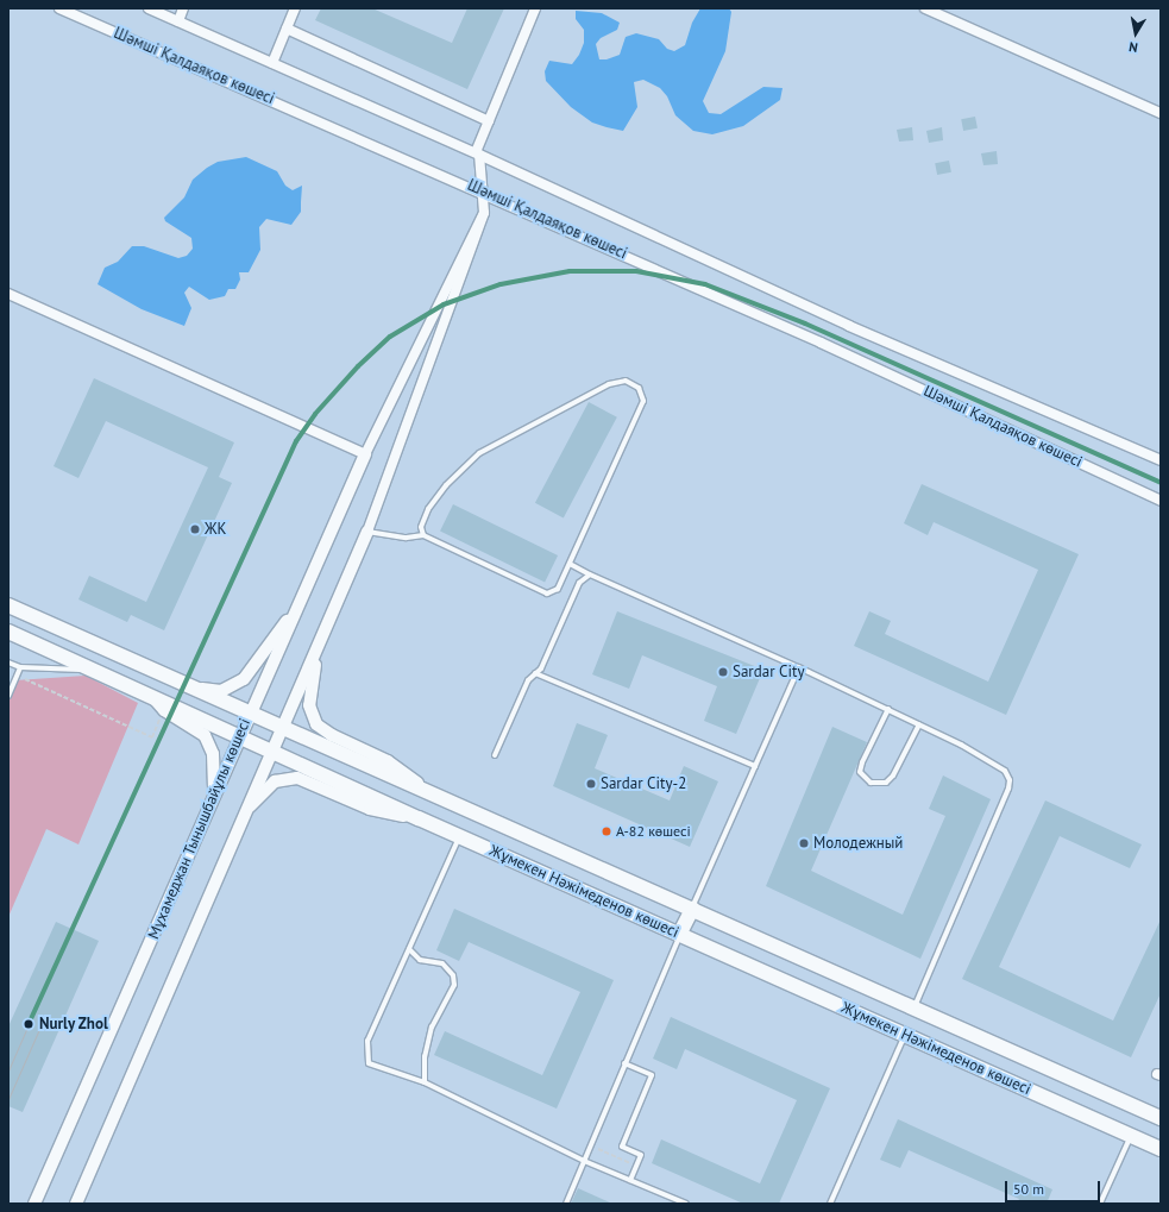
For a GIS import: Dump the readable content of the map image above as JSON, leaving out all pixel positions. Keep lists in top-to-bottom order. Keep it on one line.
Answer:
{"streets":{"main road":["Жұмекен Нәжімеденов көшесі"],"street":["Шәмші Қалдаяқов көшесі","Мұхамеджан Тынышбайұлы көшесі"]},"crossings":[["Мұхамеджан Тынышбайұлы көшесі","Жұмекен Нәжімеденов көшесі"]],"places":["ЖК","Sardar City","Sardar City-2","A-82 көшесі","Молодежный","Nurly Zhol"],"scale_bar":"50 m","north":"bottom"}
